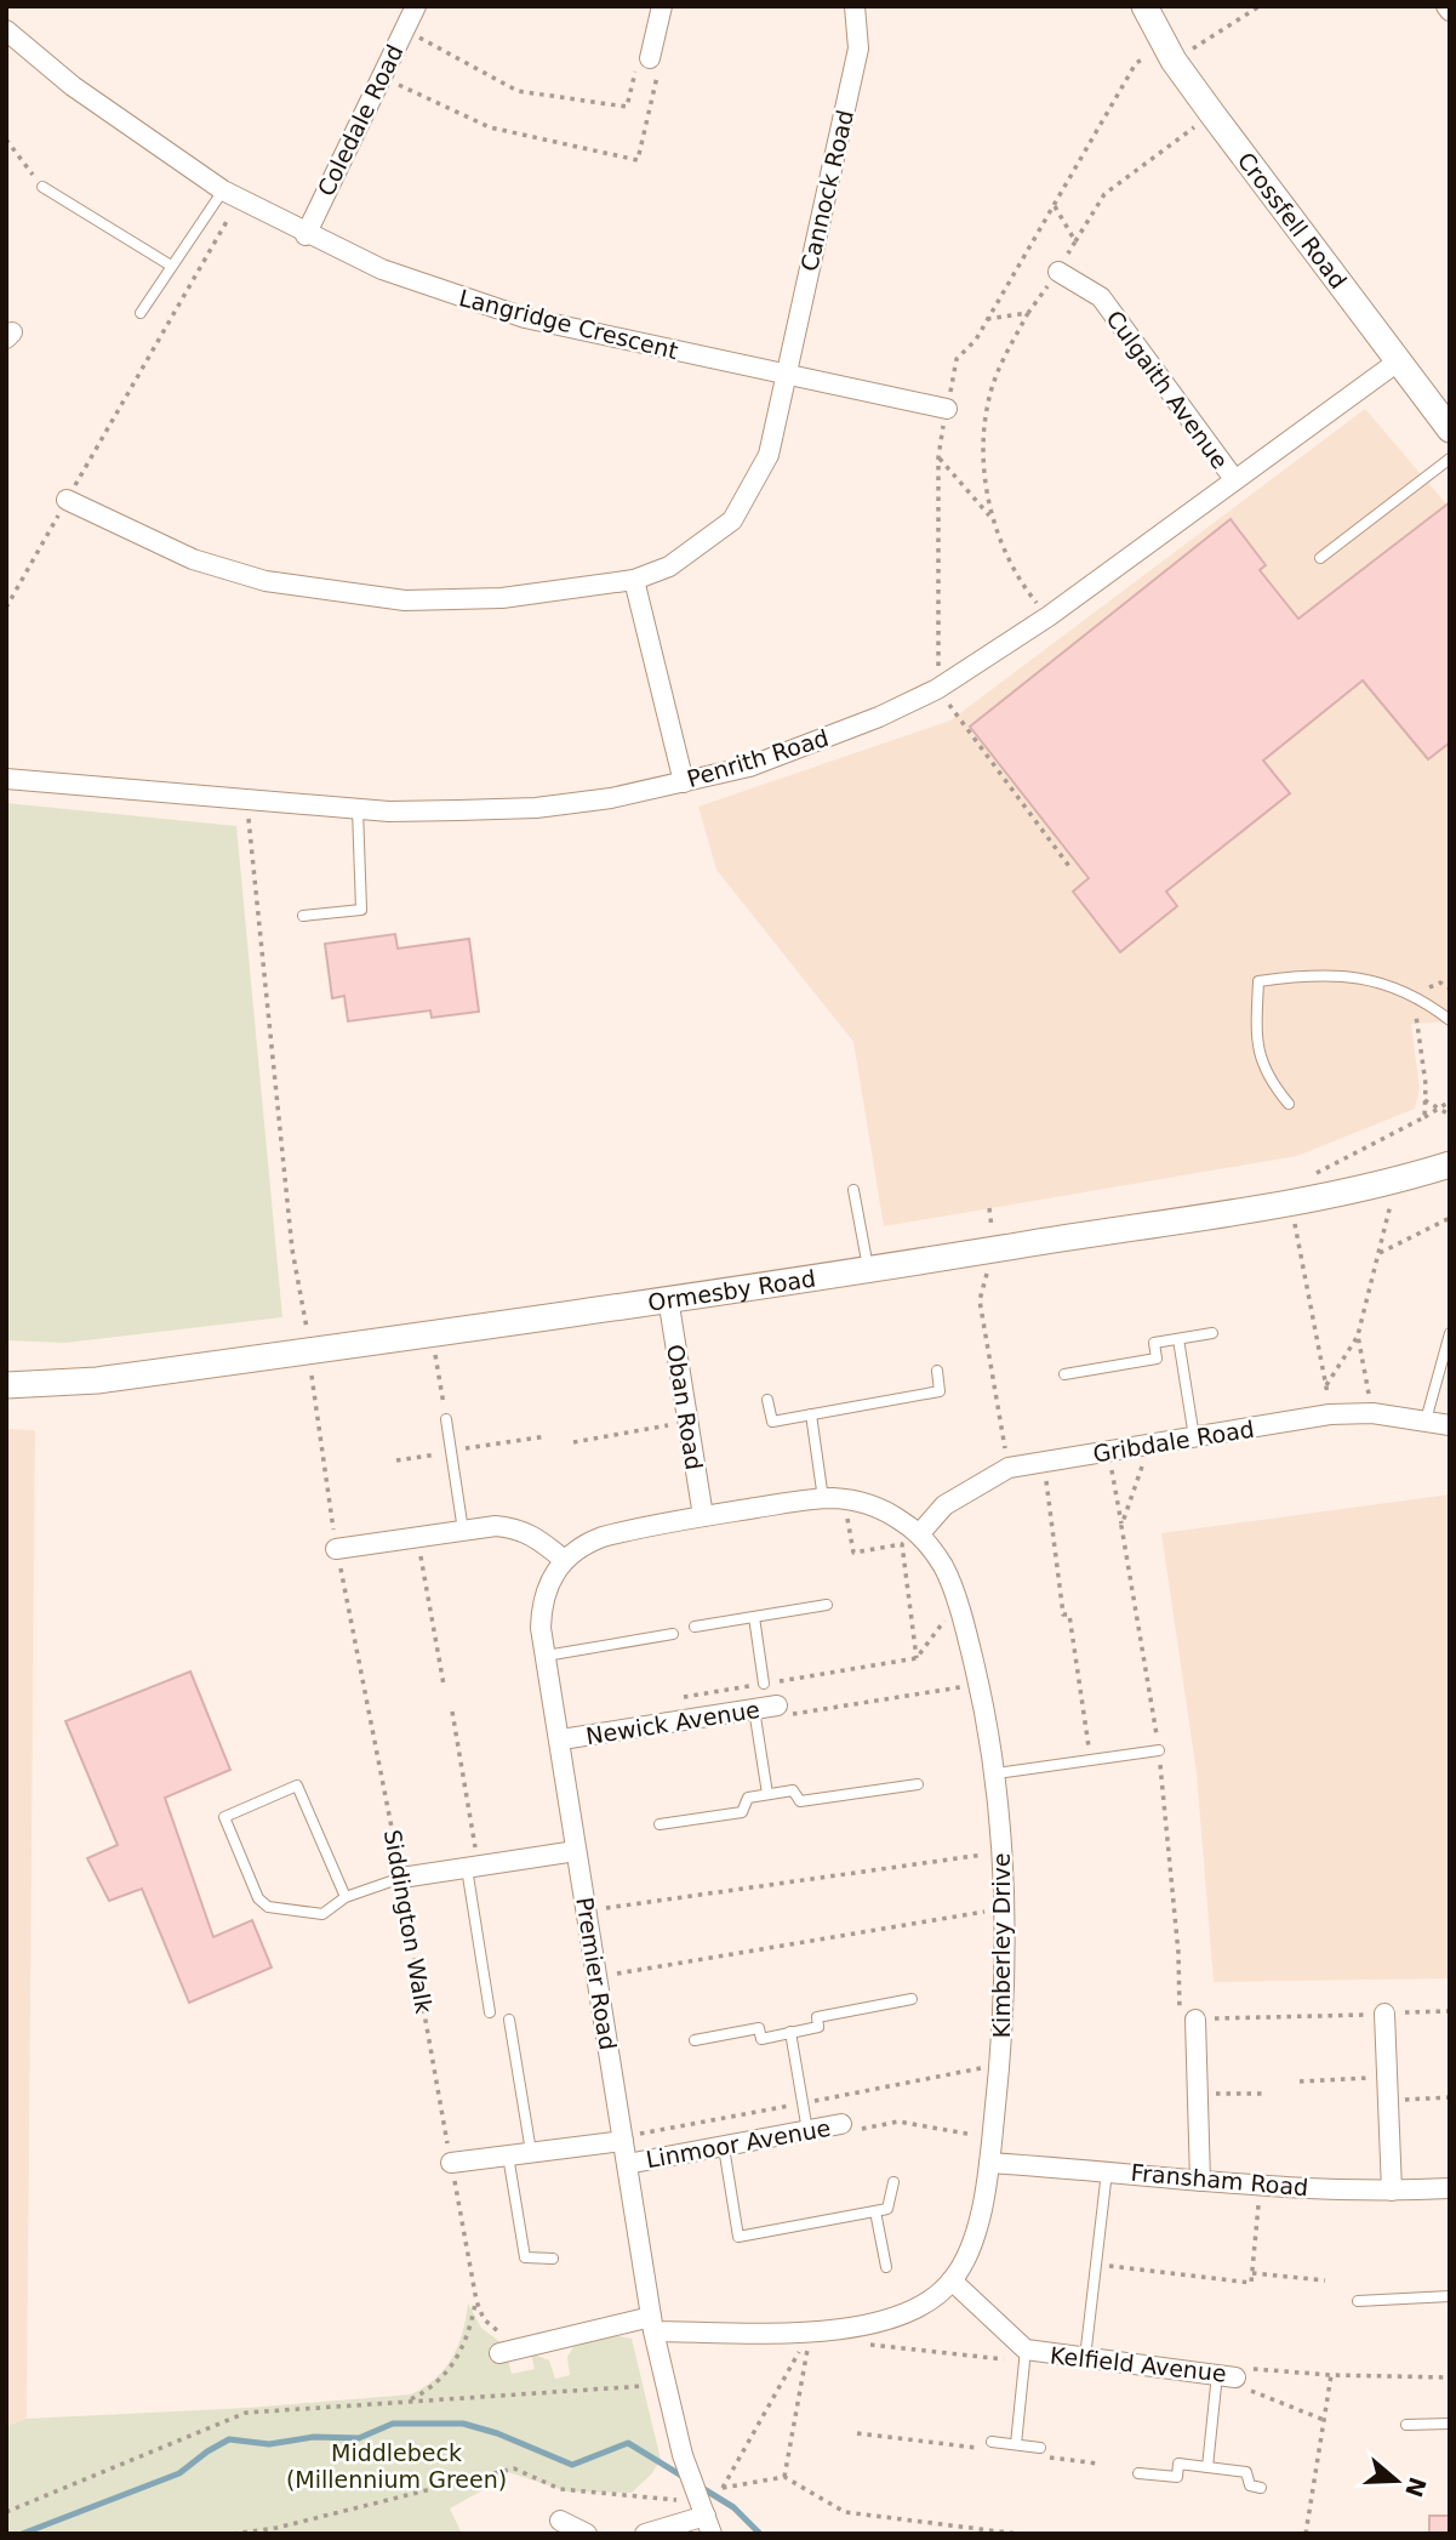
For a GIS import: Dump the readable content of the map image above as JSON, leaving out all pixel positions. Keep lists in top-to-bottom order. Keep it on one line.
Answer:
{"streets":{"street":["Coledale Road","Cannock Road","Crossfell Road","Langridge Crescent","Culgaith Avenue","Penrith Road","Ormesby Road","Oban Road","Gribdale Road","Newick Avenue","Kimberley Drive","Premier Road","Linmoor Avenue","Fransham Road","Kelfield Avenue"],"path":["Siddington Walk"]},"crossings":[["Coledale Road","Langridge Crescent"],["Cannock Road","Langridge Crescent"],["Crossfell Road","Penrith Road"],["Culgaith Avenue","Penrith Road"],["Penrith Road","Siddington Walk"],["Ormesby Road","Oban Road"],["Ormesby Road","Siddington Walk"],["Oban Road","Kimberley Drive"],["Gribdale Road","Kimberley Drive"],["Newick Avenue","Kimberley Drive"],["Newick Avenue","Premier Road"],["Kimberley Drive","Linmoor Avenue"],["Kimberley Drive","Fransham Road"],["Kimberley Drive","Kelfield Avenue"],["Premier Road","Linmoor Avenue"]],"parks":["Middlebeck (Millennium Green)"],"north":"right"}
